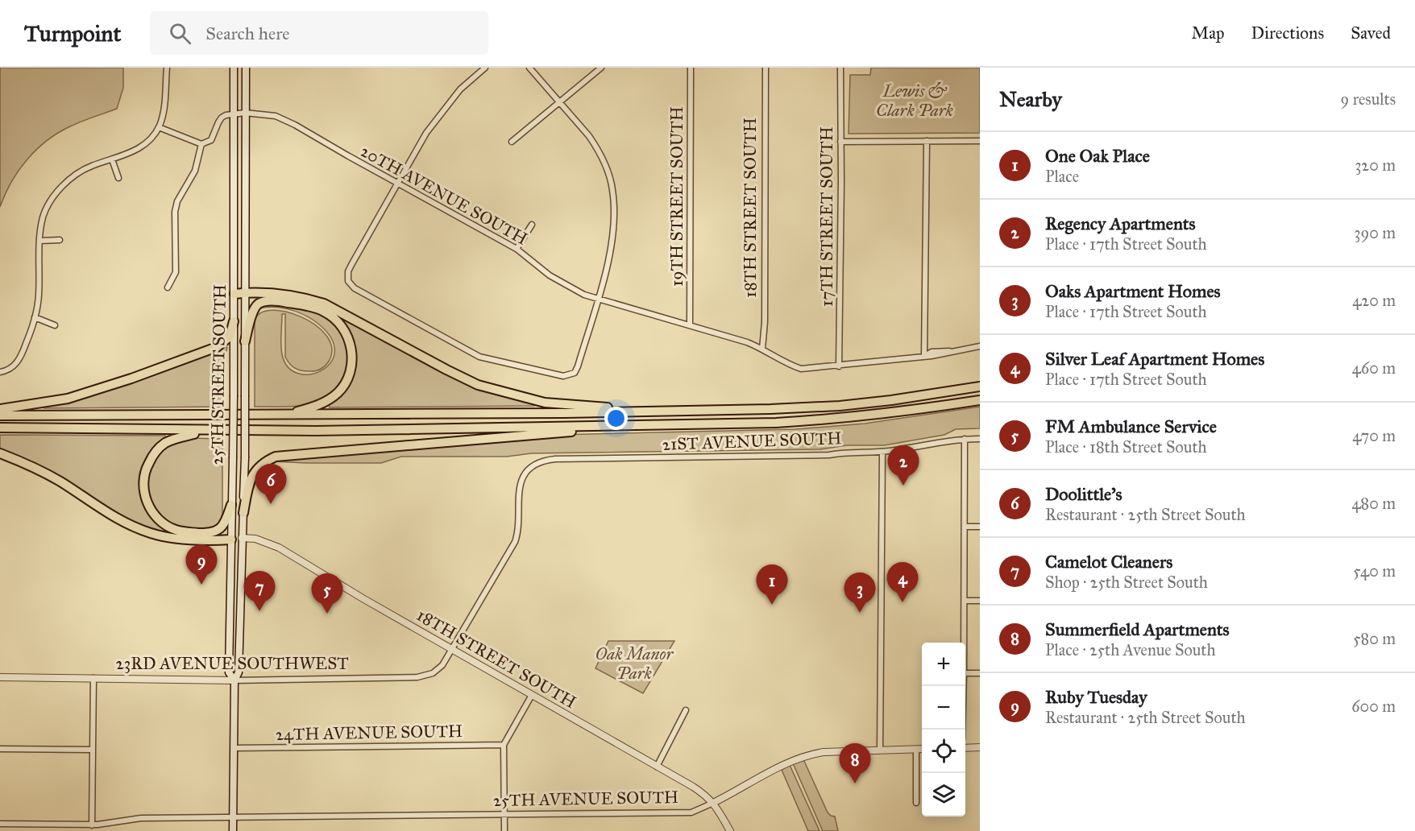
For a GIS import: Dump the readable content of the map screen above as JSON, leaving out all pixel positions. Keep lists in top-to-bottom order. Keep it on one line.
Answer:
{"streets":{"main road":["18TH STREET SOUTH","25TH STREET SOUTH"],"street":["20TH AVENUE SOUTH","19TH STREET SOUTH","17TH STREET SOUTH","21ST AVENUE SOUTH","23RD AVENUE SOUTHWEST","24TH AVENUE SOUTH","25TH AVENUE SOUTH"]},"crossings":[["20TH AVENUE SOUTH","19TH STREET SOUTH"],["20TH AVENUE SOUTH","18TH STREET SOUTH"],["20TH AVENUE SOUTH","17TH STREET SOUTH"],["20TH AVENUE SOUTH","25TH STREET SOUTH"],["18TH STREET SOUTH","25TH STREET SOUTH"],["18TH STREET SOUTH","23RD AVENUE SOUTHWEST"],["18TH STREET SOUTH","25TH AVENUE SOUTH"],["25TH STREET SOUTH","23RD AVENUE SOUTHWEST"],["25TH STREET SOUTH","24TH AVENUE SOUTH"],["25TH STREET SOUTH","25TH AVENUE SOUTH"],["21ST AVENUE SOUTH","23RD AVENUE SOUTHWEST"]],"parks":["Lewis & Clark Park","Oak Manor Park"],"page":{"header":"Turnpoint","search":"Search here","nav":["Map","Directions","Saved"],"heading":["Nearby","9 results"],"list":[{"mark":"1","name":"One Oak Place","note":"Place","value":"320 m"},{"mark":"2","name":"Regency Apartments","note":"Place · 17th Street South","value":"390 m"},{"mark":"3","name":"Oaks Apartment Homes","note":"Place · 17th Street South","value":"420 m"},{"mark":"4","name":"Silver Leaf Apartment Homes","note":"Place · 17th Street South","value":"460 m"},{"mark":"5","name":"FM Ambulance Service","note":"Place · 18th Street South","value":"470 m"},{"mark":"6","name":"Doolittle's","note":"Restaurant · 25th Street South","value":"480 m"},{"mark":"7","name":"Camelot Cleaners","note":"Shop · 25th Street South","value":"540 m"},{"mark":"8","name":"Summerfield Apartments","note":"Place · 25th Avenue South","value":"580 m"},{"mark":"9","name":"Ruby Tuesday","note":"Restaurant · 25th Street South","value":"600 m"}],"pins":["2","6","9","4","1","7","3","5","8"],"map_buttons":["+","−"]}}
